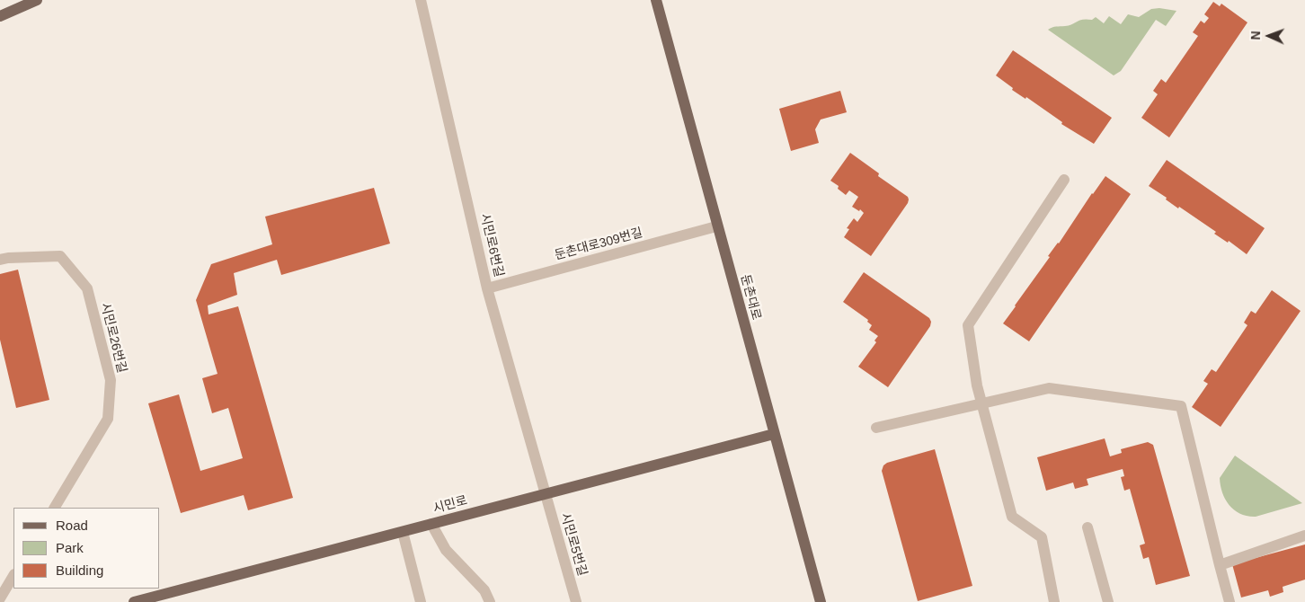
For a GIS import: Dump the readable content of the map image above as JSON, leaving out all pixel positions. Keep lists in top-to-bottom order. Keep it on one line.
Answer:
{"streets":{"main road":["둔촌대로","시민로"],"street":["둔촌대로309번길","시민로6번길","시민로26번길","시민로5번길"]},"crossings":[["둔촌대로309번길","시민로6번길"],["둔촌대로309번길","둔촌대로"],["시민로6번길","시민로"],["시민로6번길","시민로5번길"],["둔촌대로","시민로"],["시민로","시민로5번길"]],"legend":["Road","Park","Building"],"north":"left"}
